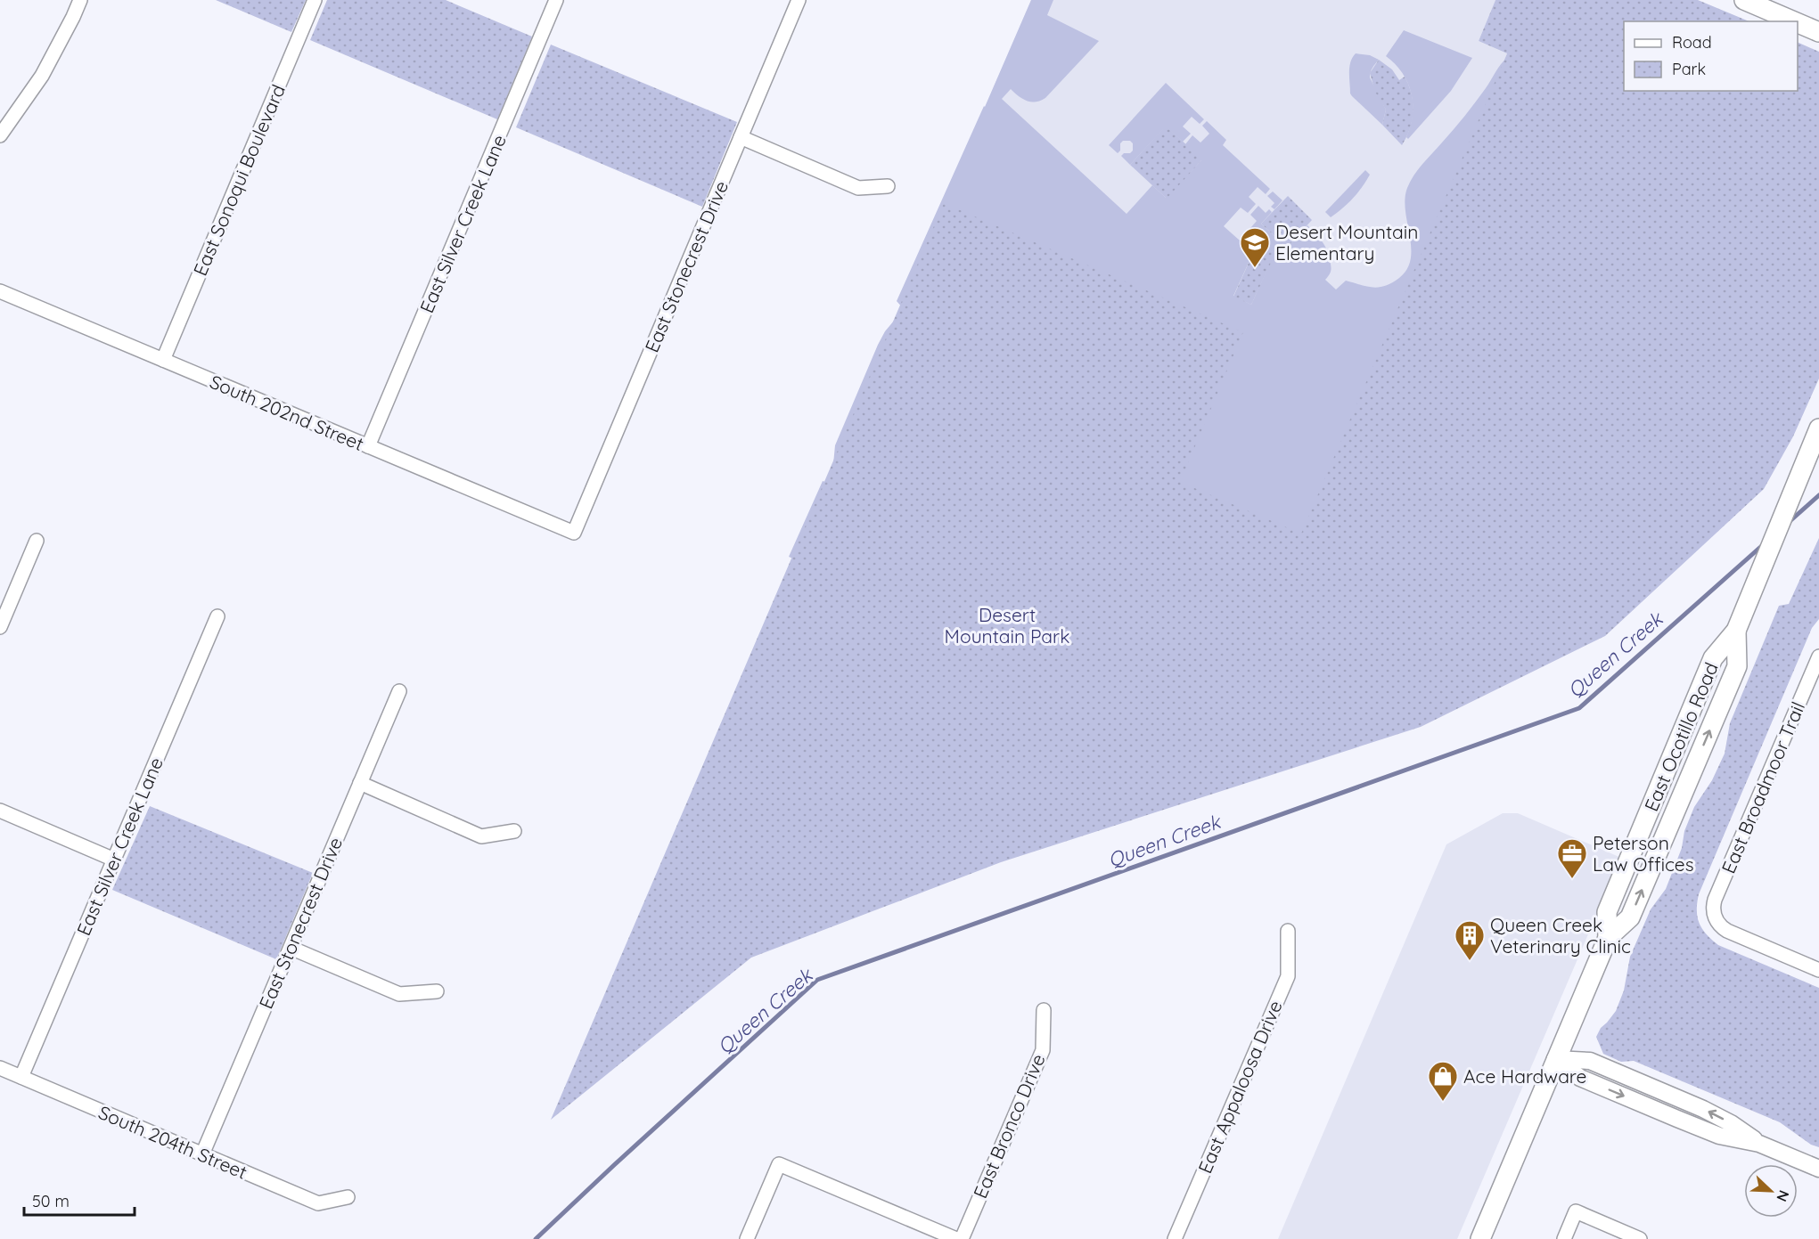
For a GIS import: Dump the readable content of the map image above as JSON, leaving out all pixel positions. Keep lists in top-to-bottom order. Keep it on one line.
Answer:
{"streets":{"main road":["East Ocotillo Road"],"street":["East Sonoqui Boulevard","East Silver Creek Lane","East Stonecrest Drive","South 202nd Street","East Broadmoor Trail","East Appaloosa Drive","East Bronco Drive","South 204th Street"]},"crossings":[["East Sonoqui Boulevard","South 202nd Street"],["East Silver Creek Lane","South 202nd Street"],["East Silver Creek Lane","South 204th Street"],["East Stonecrest Drive","South 202nd Street"],["East Stonecrest Drive","South 204th Street"]],"water":["Queen Creek"],"parks":["Desert Mountain Park"],"places":{"school or university":["Desert Mountain Elementary"],"office":["Peterson Law Offices"],"building":["Queen Creek Veterinary Clinic"],"shop":["Ace Hardware"]},"legend":["Road","Park"],"scale_bar":"50 m","north":"bottom right"}
